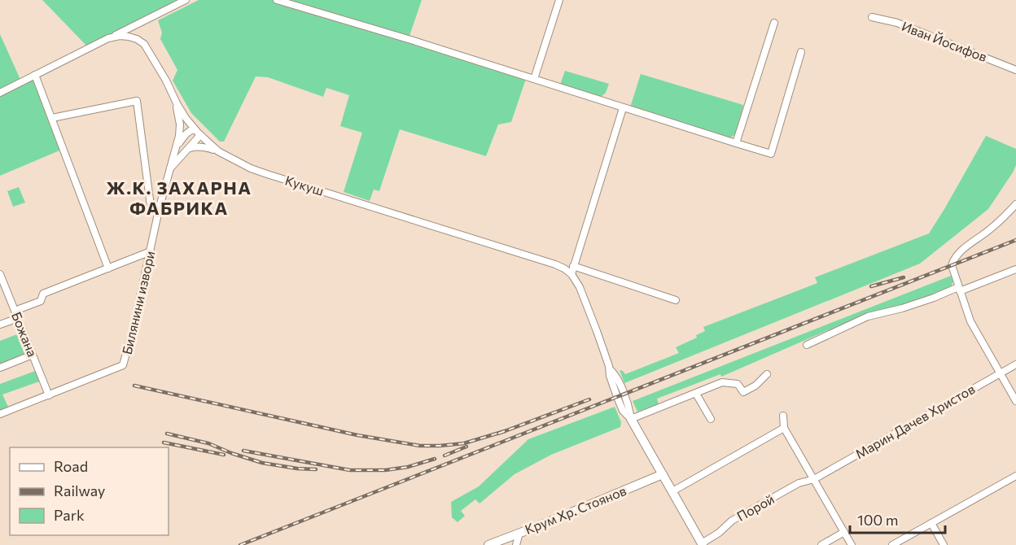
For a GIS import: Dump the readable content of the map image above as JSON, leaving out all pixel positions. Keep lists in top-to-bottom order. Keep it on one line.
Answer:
{"streets":{"street":["Иван Йосифов","Кукуш","Билянини извори","Божана","Марин Дачев Христов","Порой","Крум Хр. Стоянов"]},"crossings":[["Кукуш","Билянини извори"],["Билянини извори","Божана"],["Марин Дачев Христов","Порой"]],"districts":["Ж.К. ЗАХАРНА ФАБРИКА"],"legend":["Road","Railway","Park"],"scale_bar":"100 m"}
